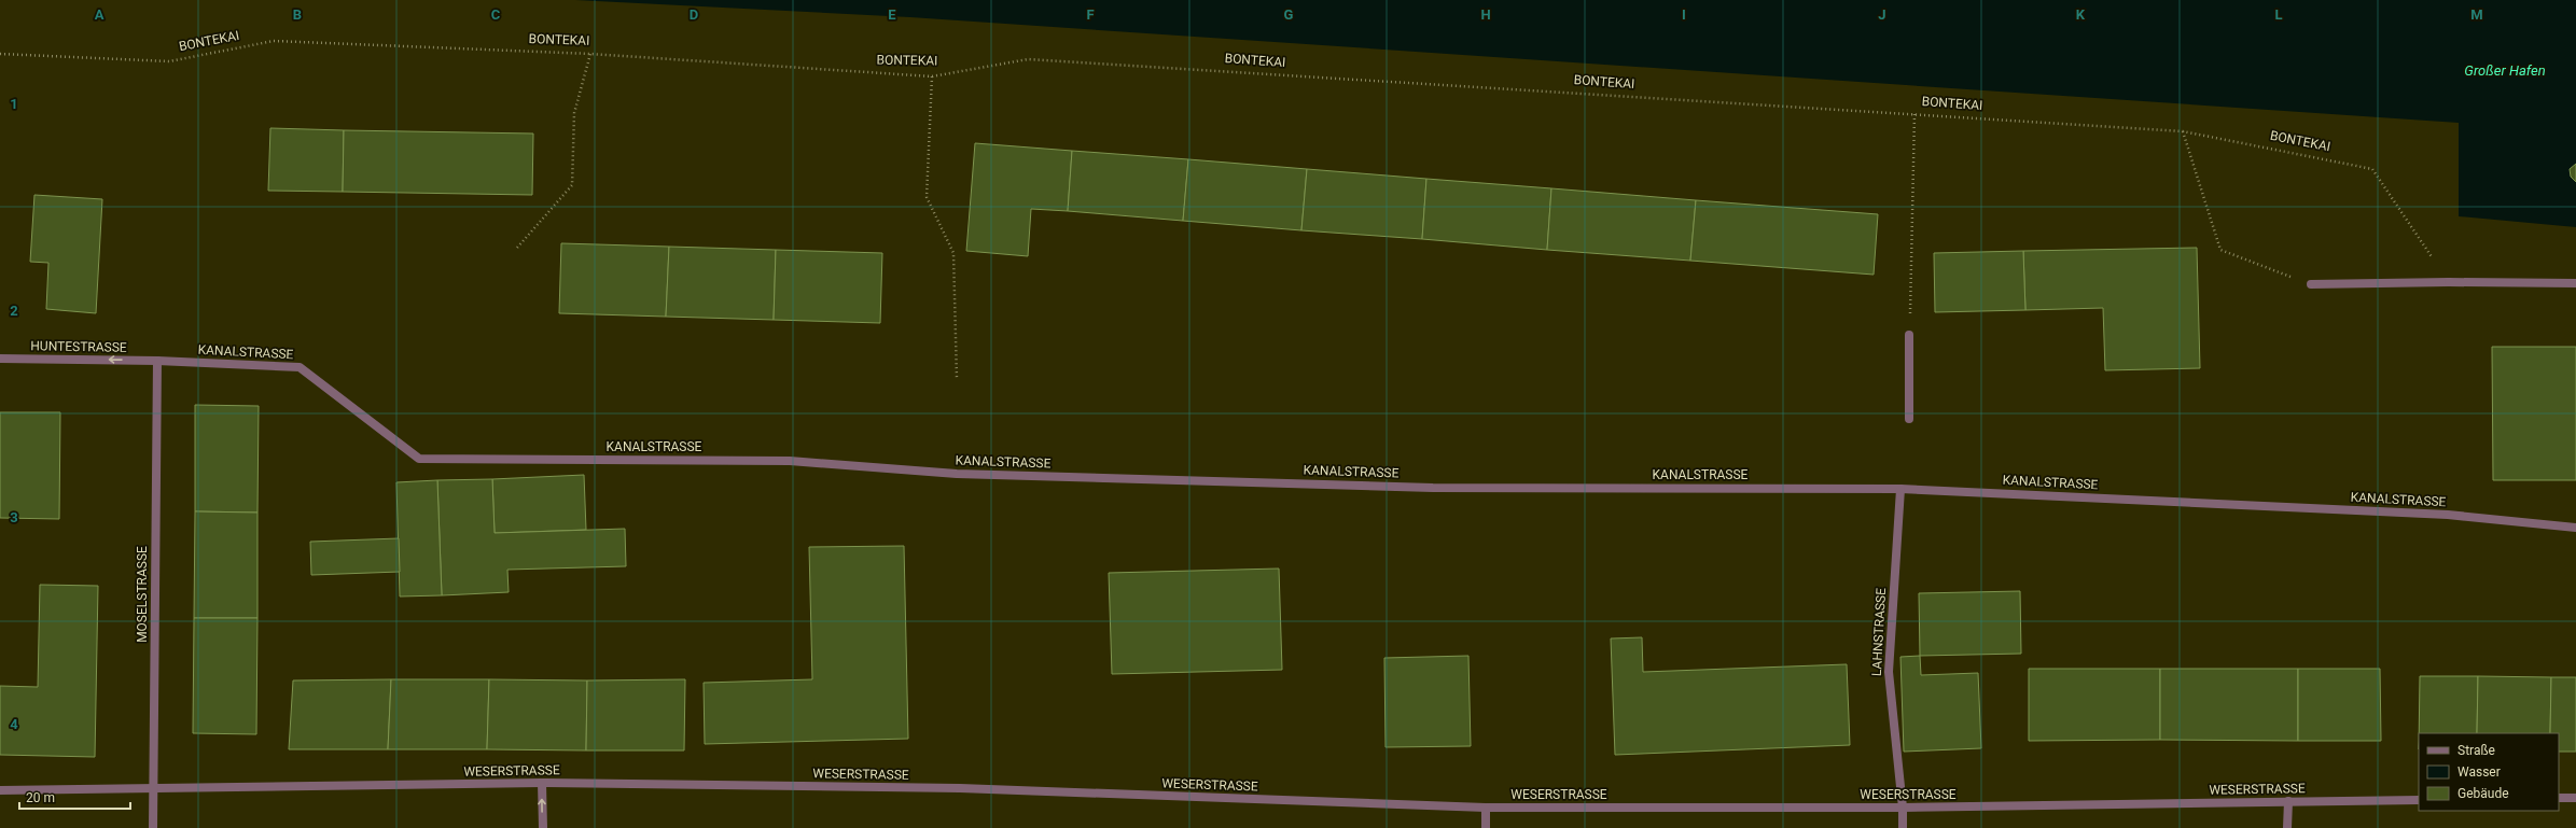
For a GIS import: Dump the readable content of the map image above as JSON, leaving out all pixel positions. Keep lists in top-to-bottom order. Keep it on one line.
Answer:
{"streets":{"street":["HUNTESTRASSE","KANALSTRASSE","MOSELSTRASSE","LAHNSTRASSE","WESERSTRASSE"],"path":["BONTEKAI"]},"crossings":[["HUNTESTRASSE","KANALSTRASSE"],["HUNTESTRASSE","MOSELSTRASSE"],["KANALSTRASSE","MOSELSTRASSE"],["KANALSTRASSE","LAHNSTRASSE"],["MOSELSTRASSE","WESERSTRASSE"],["LAHNSTRASSE","WESERSTRASSE"]],"one_way":["HUNTESTRASSE"],"water":["Großer Hafen"],"legend":["Straße","Wasser","Gebäude"],"scale_bar":"20 m","grid":{"columns":["A","B","C","D","E","F","G","H","I","J","K","L","M"],"rows":["1","2","3","4"]}}
